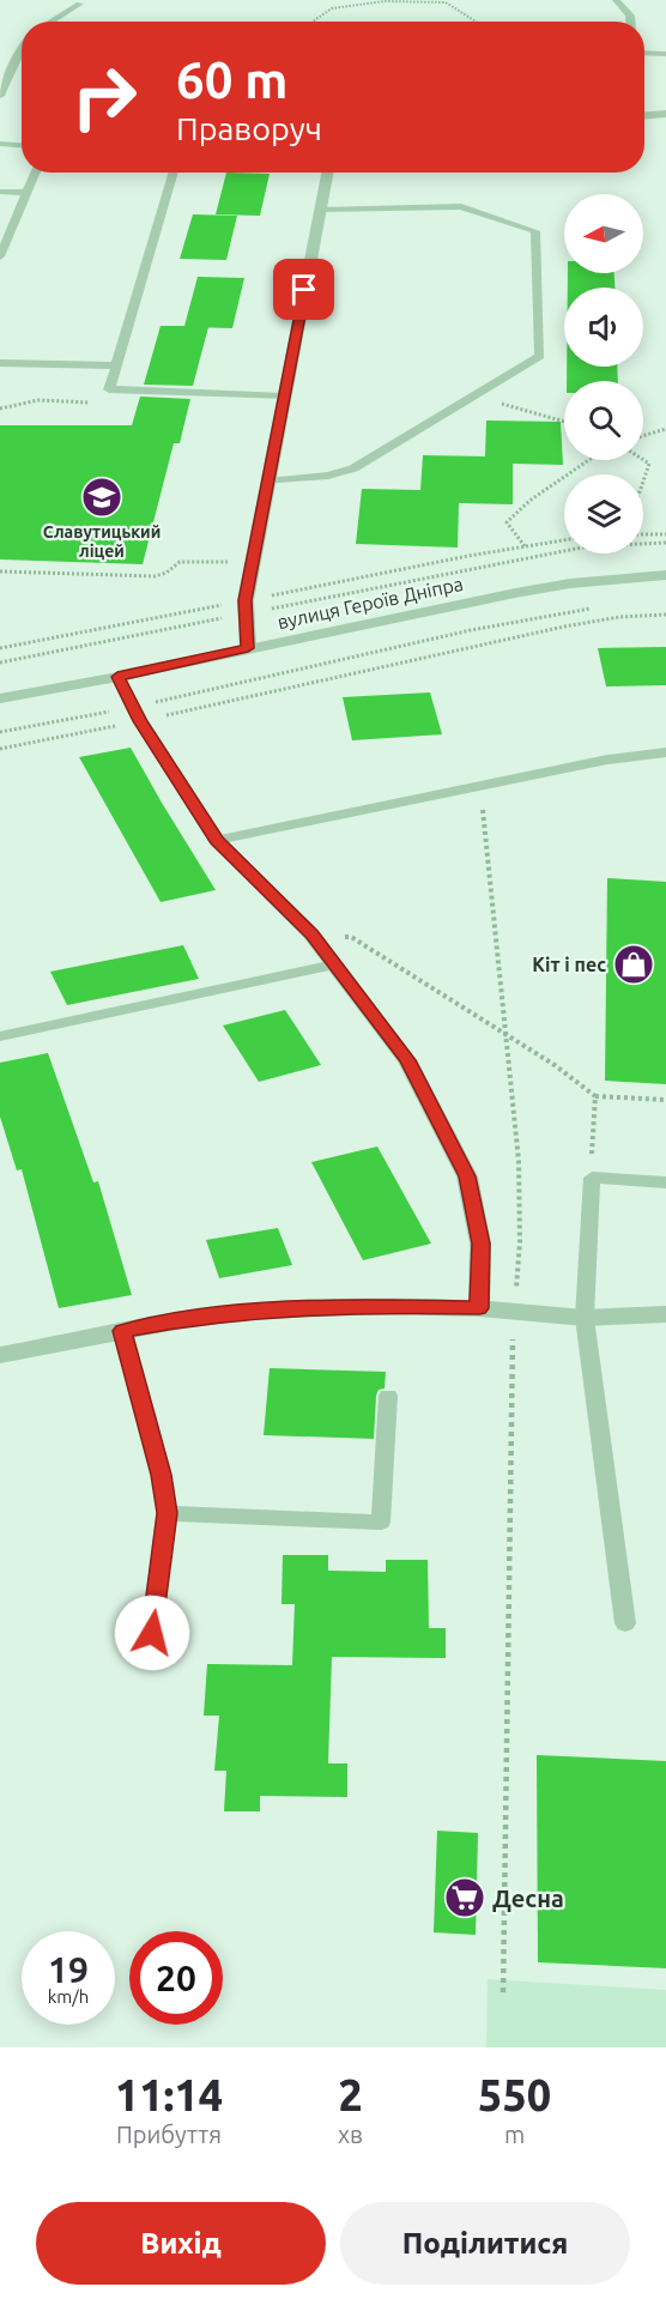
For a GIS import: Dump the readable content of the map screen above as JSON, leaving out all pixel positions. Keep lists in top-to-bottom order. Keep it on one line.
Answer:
{"streets":{"street":["вулиця Героїв Дніпра"]},"places":{"school or university":["Славутицький ліцей"],"shop":["Кіт і пес"],"supermarket":["Десна"]},"north":"left","page":{"turn":["60 m","Праворуч"],"speed":"19 km/h","limit":"20","eta":["11:14","Прибуття","2","хв","550","m"],"buttons":["Вихід","Поділитися"]}}
